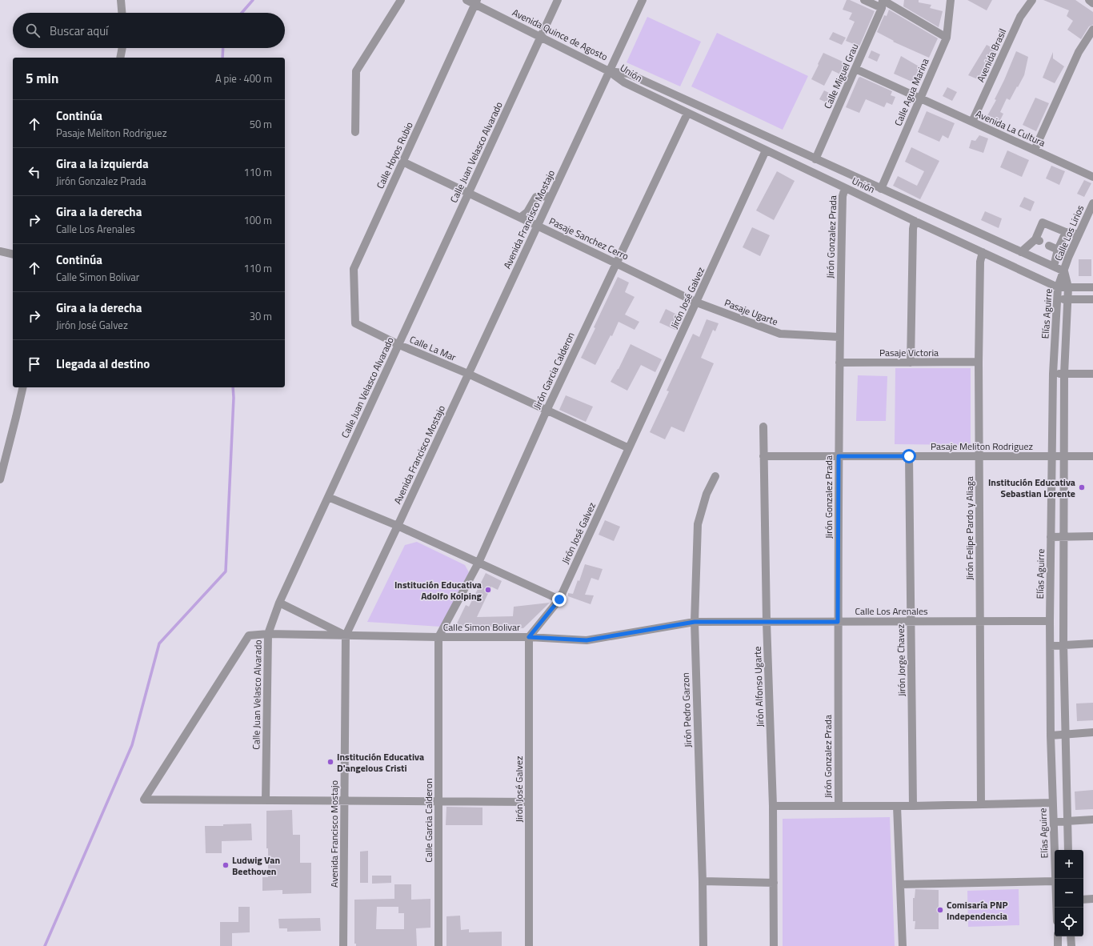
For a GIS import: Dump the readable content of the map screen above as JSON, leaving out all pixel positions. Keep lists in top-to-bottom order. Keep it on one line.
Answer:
{"streets":{"street":["Avenida Quince de Agosto","Avenida Brasil","Unión","Calle Miguel Grau","Calle Agua Marina","Avenida La Cultura","Calle Juan Velasco Alvarado","Calle Hoyos Rubio","Avenida Francisco Mostajo","Calle Los Lirios","Jirón Gonzalez Prada","Pasaje Sanchez Cerro","Jirón José Galvez","Pasaje Ugarte","Elías Aguirre","Calle La Mar","Pasaje Victoria","Jirón Garcia Calderon","Pasaje Meliton Rodriguez","Jirón Felipe Pardo y Aliaga","Calle Los Arenales","Calle Simon Bolivar","Jirón Jorge Chavez","Jirón Alfonso Ugarte","Jirón Pedro Garzon","Calle Garcia Calderon"]},"crossings":[["Avenida Quince de Agosto","Unión"],["Avenida Quince de Agosto","Calle Juan Velasco Alvarado"],["Avenida Quince de Agosto","Calle Hoyos Rubio"],["Avenida Quince de Agosto","Avenida Francisco Mostajo"],["Avenida Brasil","Avenida La Cultura"],["Unión","Calle Miguel Grau"],["Unión","Calle Agua Marina"],["Unión","Avenida Francisco Mostajo"],["Unión","Calle Los Lirios"],["Unión","Jirón Gonzalez Prada"],["Unión","Jirón José Galvez"],["Unión","Elías Aguirre"],["Unión","Jirón Garcia Calderon"],["Unión","Jirón Felipe Pardo y Aliaga"],["Calle Miguel Grau","Avenida La Cultura"],["Calle Agua Marina","Avenida La Cultura"],["Calle Juan Velasco Alvarado","Pasaje Sanchez Cerro"],["Calle Juan Velasco Alvarado","Calle La Mar"],["Calle Juan Velasco Alvarado","Calle Simon Bolivar"],["Calle Hoyos Rubio","Pasaje Sanchez Cerro"],["Calle Hoyos Rubio","Calle La Mar"],["Avenida Francisco Mostajo","Pasaje Sanchez Cerro"],["Avenida Francisco Mostajo","Calle La Mar"],["Avenida Francisco Mostajo","Calle Simon Bolivar"],["Calle Los Lirios","Elías Aguirre"],["Jirón Gonzalez Prada","Pasaje Ugarte"],["Jirón Gonzalez Prada","Pasaje Victoria"],["Jirón Gonzalez Prada","Pasaje Meliton Rodriguez"],["Jirón Gonzalez Prada","Calle Los Arenales"],["Pasaje Sanchez Cerro","Jirón José Galvez"],["Pasaje Sanchez Cerro","Pasaje Ugarte"],["Pasaje Sanchez Cerro","Jirón Garcia Calderon"],["Jirón José Galvez","Pasaje Ugarte"],["Jirón José Galvez","Calle La Mar"],["Jirón José Galvez","Calle Simon Bolivar"],["Elías Aguirre","Pasaje Meliton Rodriguez"],["Elías Aguirre","Calle Los Arenales"],["Calle La Mar","Jirón Garcia Calderon"],["Pasaje Victoria","Jirón Felipe Pardo y Aliaga"],["Jirón Garcia Calderon","Calle Simon Bolivar"],["Jirón Garcia Calderon","Calle Garcia Calderon"],["Pasaje Meliton Rodriguez","Jirón Felipe Pardo y Aliaga"],["Pasaje Meliton Rodriguez","Jirón Jorge Chavez"],["Pasaje Meliton Rodriguez","Jirón Alfonso Ugarte"],["Jirón Felipe Pardo y Aliaga","Calle Los Arenales"],["Calle Los Arenales","Calle Simon Bolivar"],["Calle Los Arenales","Jirón Jorge Chavez"],["Calle Los Arenales","Jirón Alfonso Ugarte"],["Calle Los Arenales","Jirón Pedro Garzon"],["Calle Simon Bolivar","Jirón Pedro Garzon"],["Calle Simon Bolivar","Calle Garcia Calderon"]],"places":["Institución Educativa Sebastian Lorente","Institución Educativa Adolfo Kolping","Institución Educativa D'angelous Cristi","Ludwig Van Beethoven","Comisaría PNP Independencia"],"page":{"search":"Buscar aquí","heading":["5 min","A pie · 400 m"],"list":[["Continúa","Pasaje Meliton Rodriguez","50 m"],["Gira a la izquierda","Jirón Gonzalez Prada","110 m"],["Gira a la derecha","Calle Los Arenales","100 m"],["Continúa","Calle Simon Bolivar","110 m"],["Gira a la derecha","Jirón José Galvez","30 m"],"Llegada al destino"],"map_buttons":["+","−"]}}
